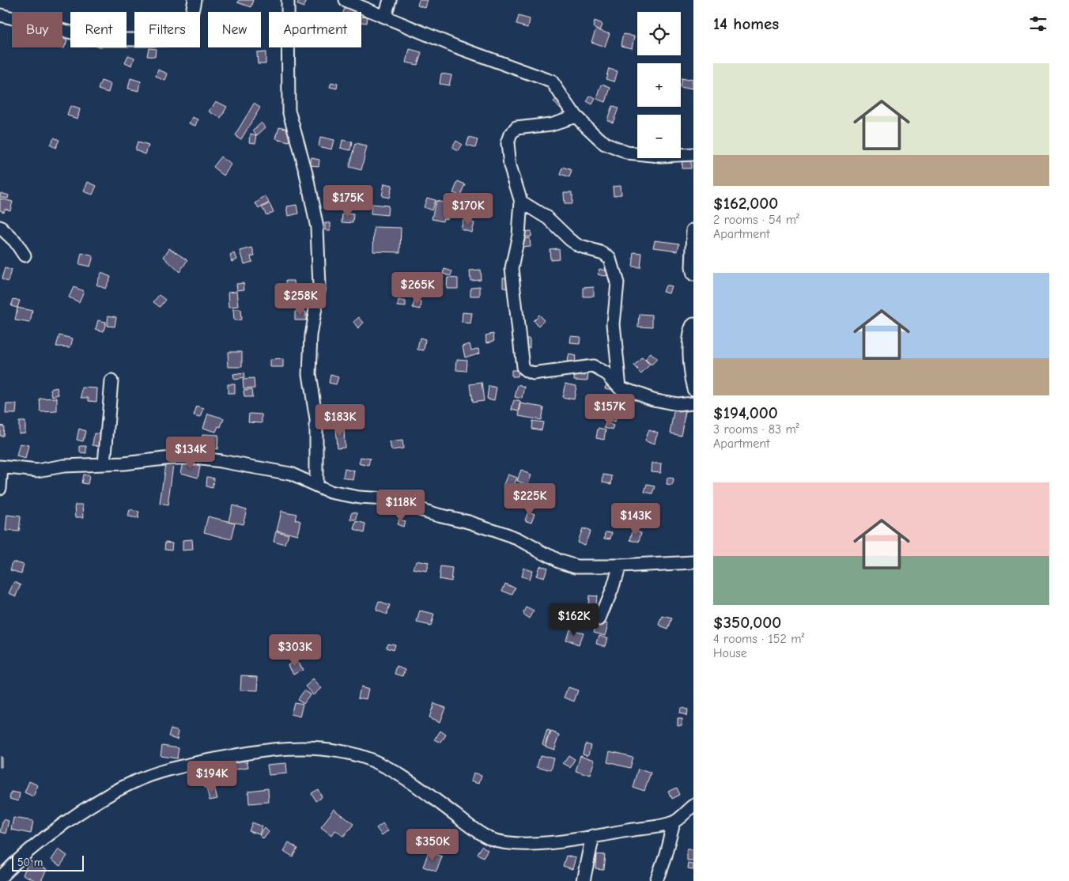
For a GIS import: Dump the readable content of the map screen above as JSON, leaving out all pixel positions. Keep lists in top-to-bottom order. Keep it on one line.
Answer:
{"scale_bar":"50 m","page":{"heading":"14 homes","map_buttons":["+","−"],"chip":["Buy","Rent","Filters","New","Apartment"],"list":[{"name":"$162,000","note":"2 rooms · 54 m² · Apartment"},{"name":"$194,000","note":"3 rooms · 83 m² · Apartment"},{"name":"$350,000","note":"4 rooms · 152 m² · House"}],"price":["$175K","$170K","$265K","$258K","$157K","$183K","$134K","$225K","$118K","$143K","$162K","$303K","$194K","$350K"],"scale":"50 m"}}
